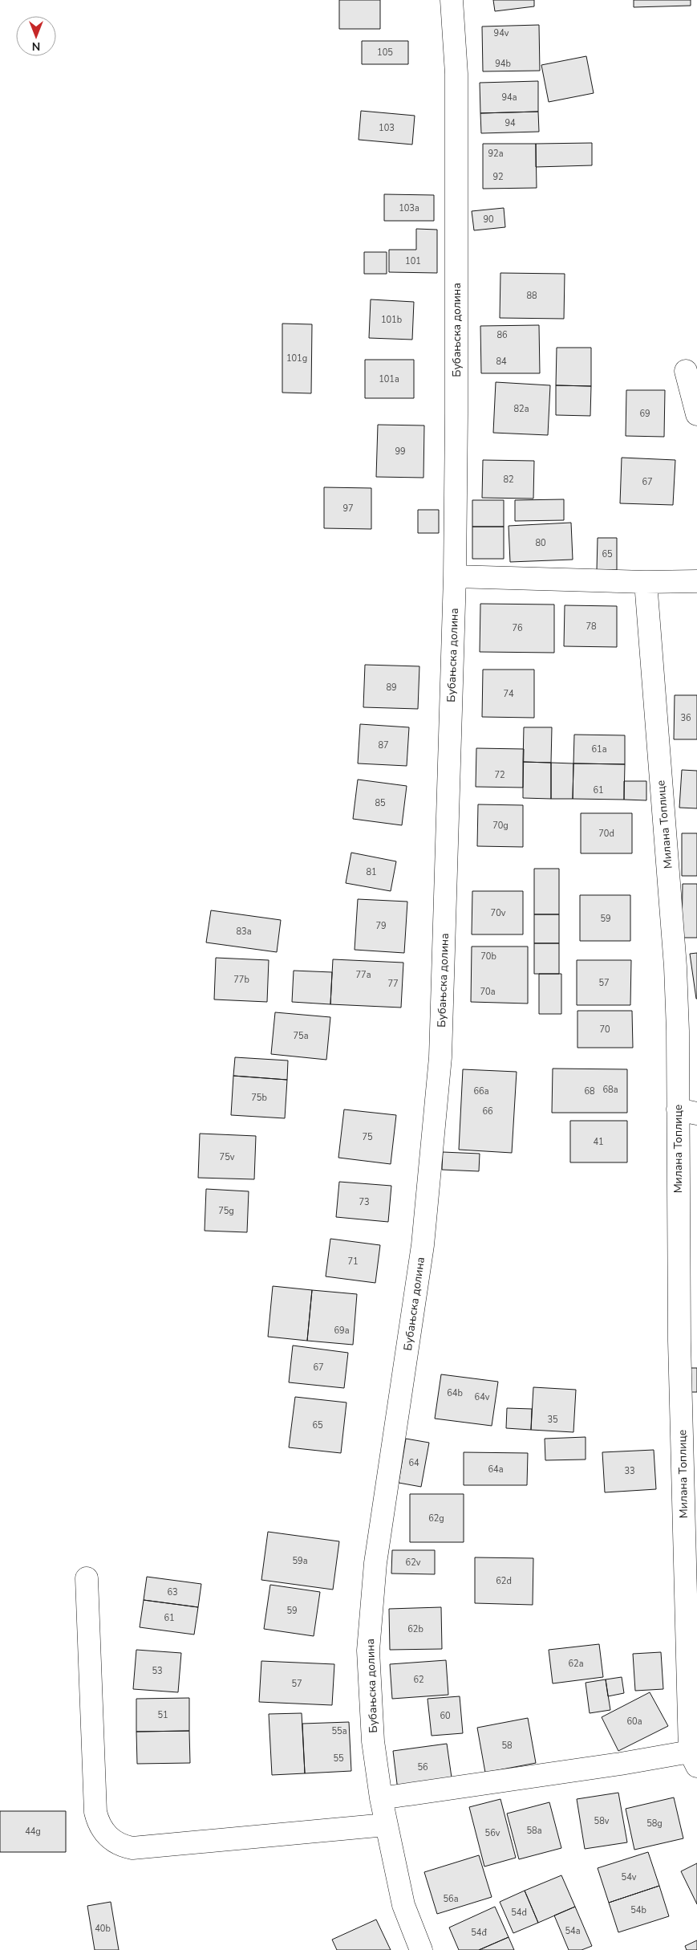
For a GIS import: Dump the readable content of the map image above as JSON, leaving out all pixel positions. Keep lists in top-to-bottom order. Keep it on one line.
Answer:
{"streets":{"street":["Бубањска долина","Милана Топлице"]},"house_numbers":["94v","105","94b","94a","94","103","92a","92","103a","90","101","88","101b","86","101g","84","101a","82a","69","99","82","67","97","80","65","78","76","89","74","36","87","61a","72","61","85","70g","70d","81","70v","59","79","83a","70b","77a","77b","57","77","70a","70","75a","68a","66a","68","75b","66","75","41","75v","73","75g","71","69a","67","64b","64v","35","65","64","64a","33","62g","59a","62v","62d","63","59","61","62b","62a","53","62","57","51","60","60a","55a","58","55","56","58v","58g","58a","44g","56v","54v","56a","54b","54d","40b","54a","54đ"],"north":"bottom"}
